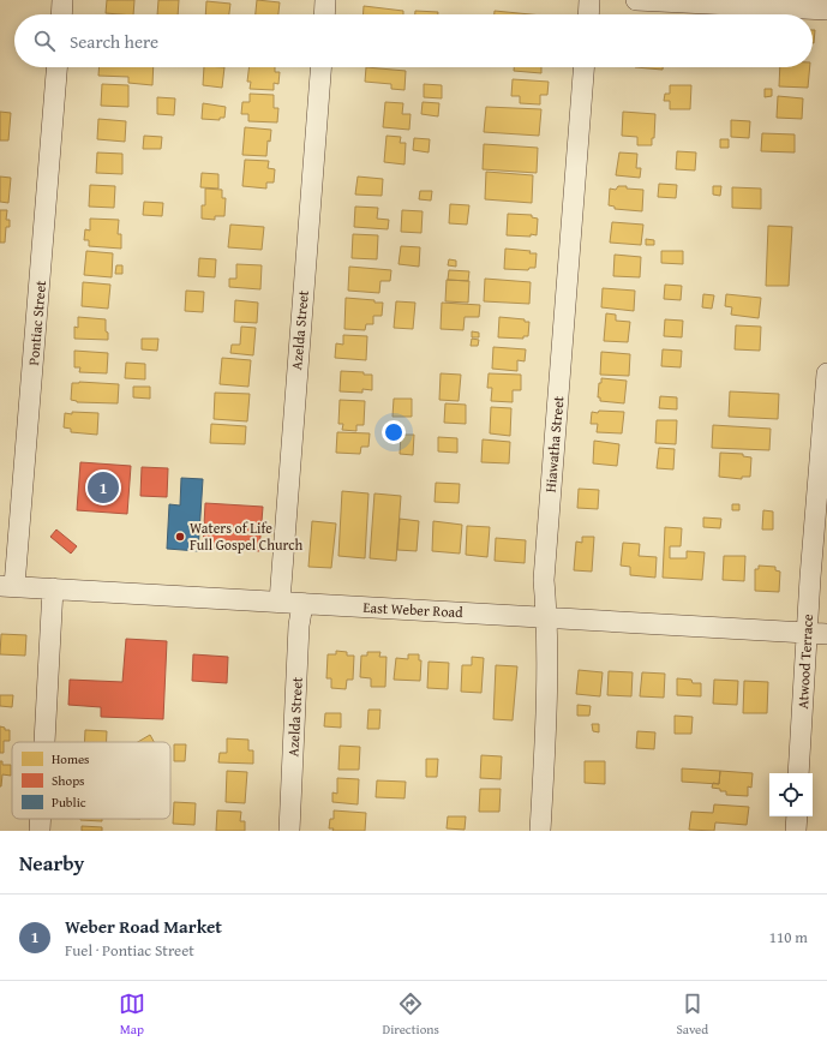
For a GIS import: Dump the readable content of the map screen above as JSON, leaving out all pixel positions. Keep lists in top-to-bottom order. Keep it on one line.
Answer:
{"streets":{"street":["Pontiac Street","Azelda Street","Hiawatha Street","East Weber Road","Atwood Terrace"]},"crossings":[["Pontiac Street","East Weber Road"],["Azelda Street","East Weber Road"],["Hiawatha Street","East Weber Road"],["East Weber Road","Atwood Terrace"]],"places":["Waters of Life Full Gospel Church"],"legend":["Homes","Shops","Public"],"page":{"search":"Search here","pins":"1","heading":"Nearby","list":[{"mark":"1","name":"Weber Road Market","note":"Fuel · Pontiac Street","value":"110 m"}],"nav":["Map","Directions","Saved"]}}
